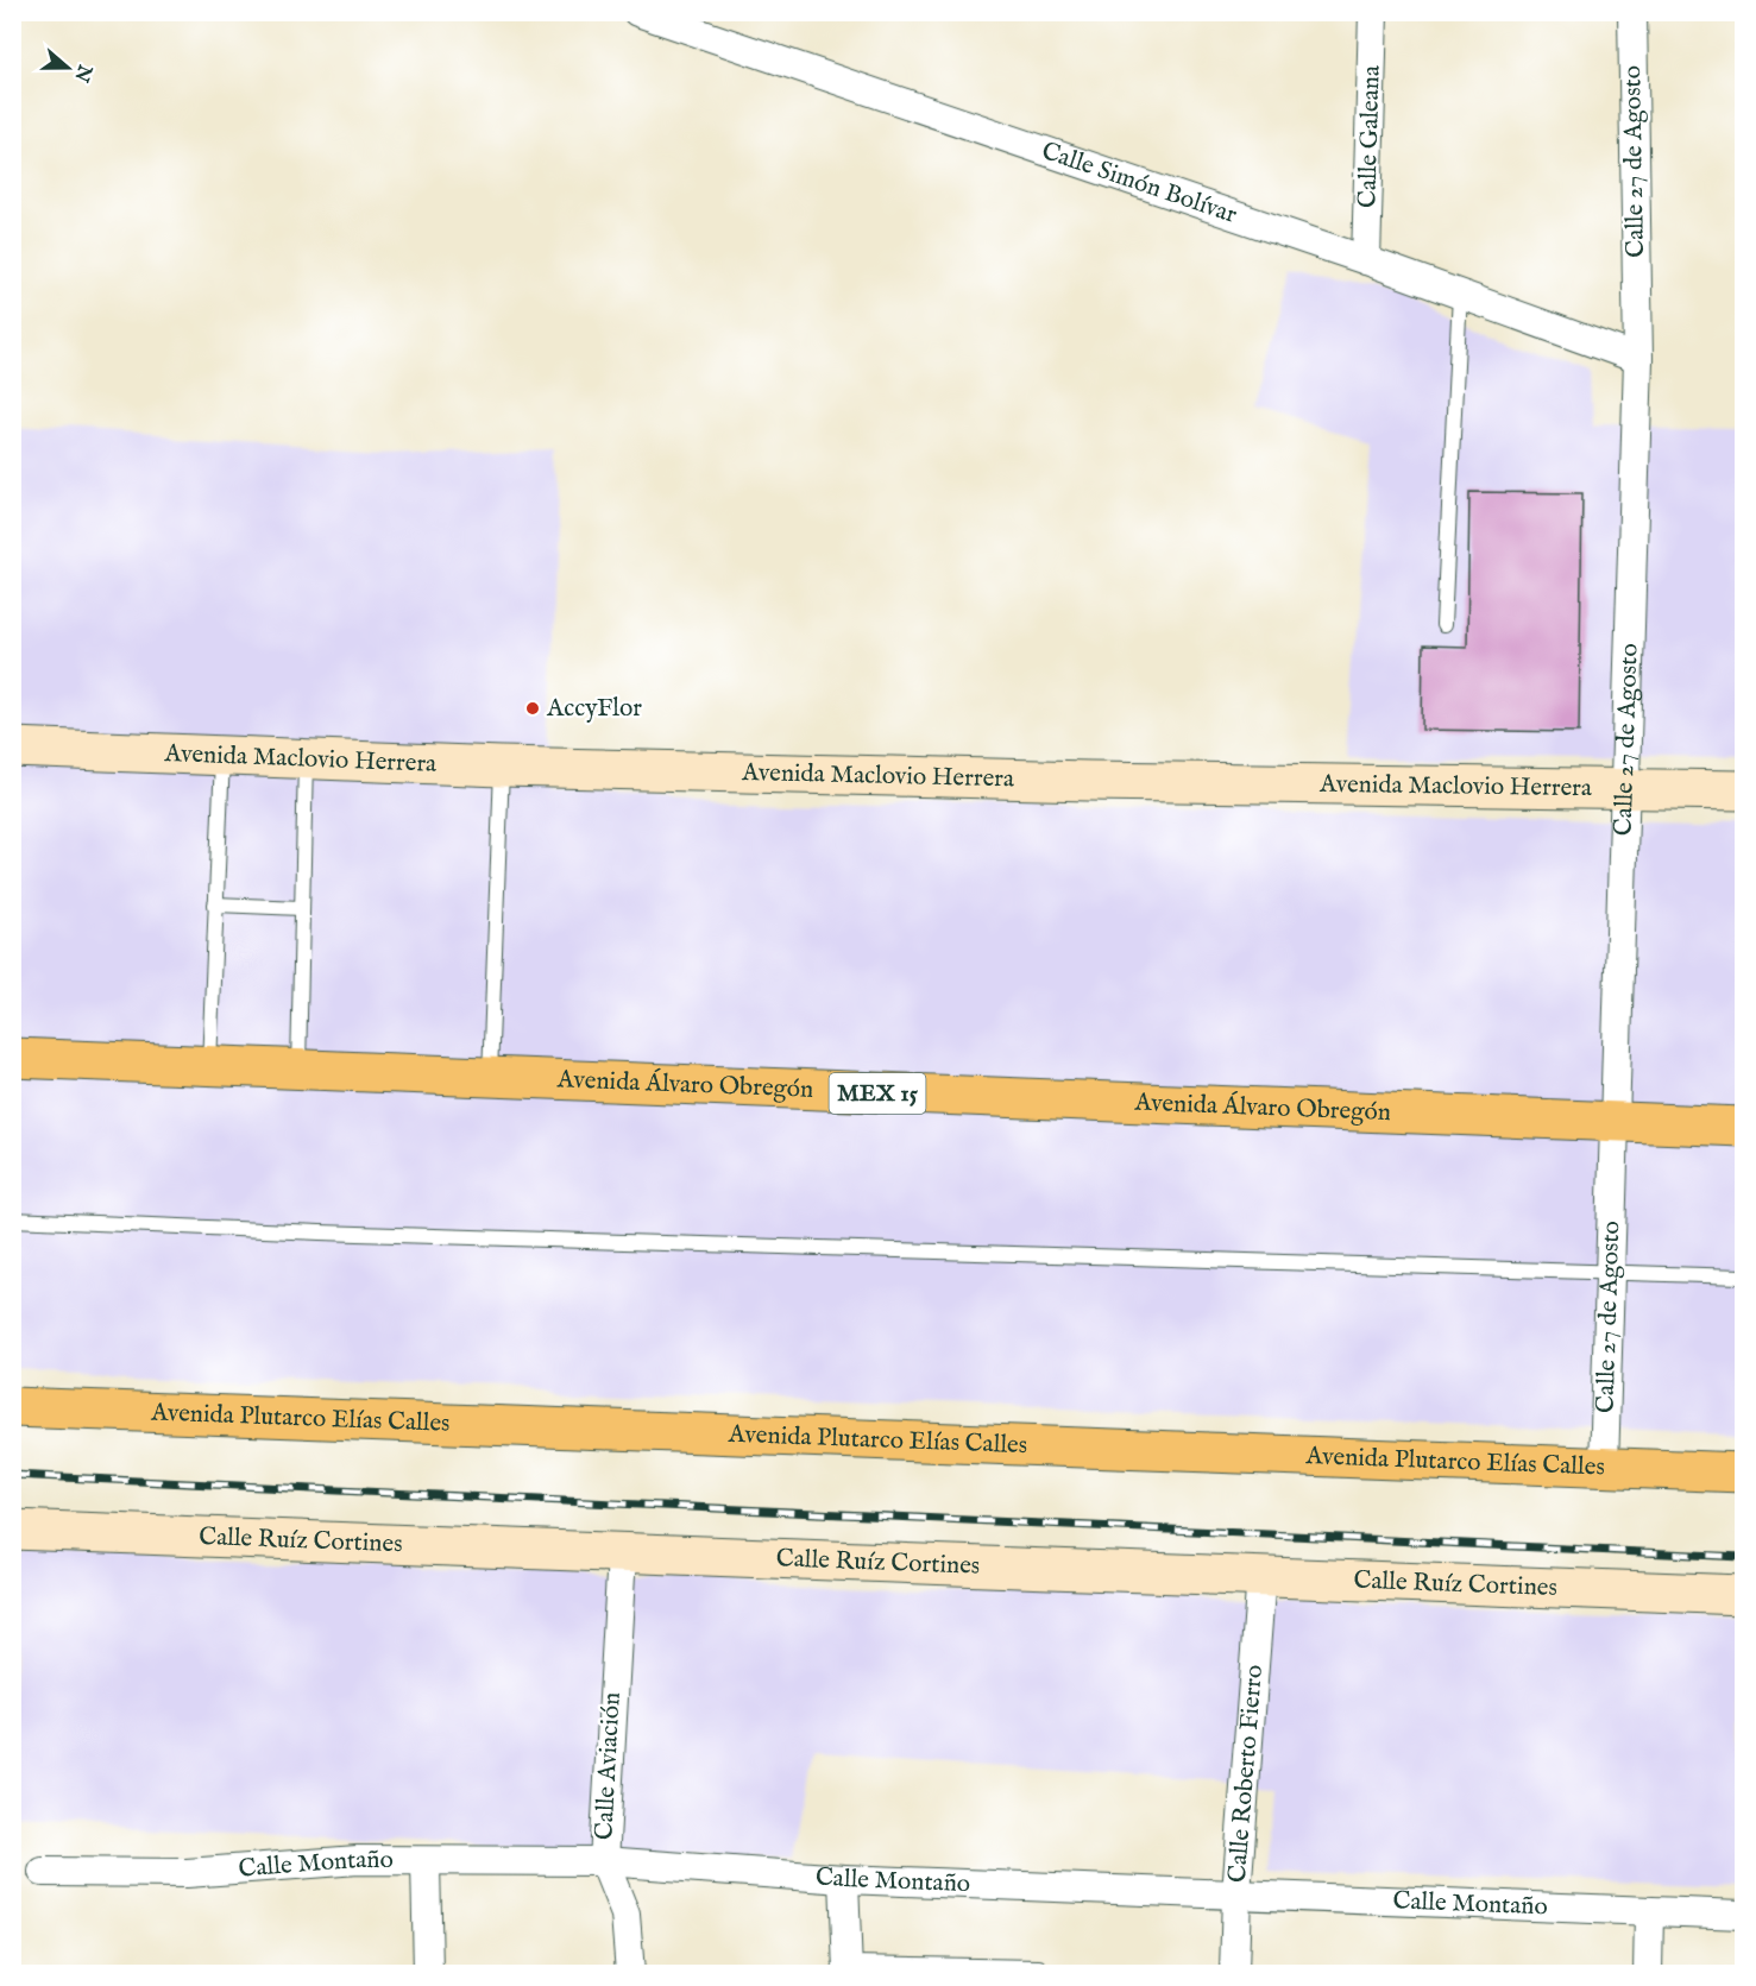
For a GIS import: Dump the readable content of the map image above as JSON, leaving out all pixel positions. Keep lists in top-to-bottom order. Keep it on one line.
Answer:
{"streets":{"highway":["Avenida Álvaro Obregón","MEX 15","Avenida Plutarco Elías Calles"],"street":["Calle Galeana","Calle 27 de Agosto","Calle Simón Bolívar","Avenida Maclovio Herrera","Calle Ruíz Cortines","Calle Aviación","Calle Roberto Fierro","Calle Montaño"]},"crossings":[["Calle Galeana","Calle Simón Bolívar"],["Calle 27 de Agosto","Calle Simón Bolívar"],["Calle 27 de Agosto","Avenida Maclovio Herrera"],["Calle 27 de Agosto","Avenida Álvaro Obregón"],["Calle 27 de Agosto","Avenida Plutarco Elías Calles"],["Calle Ruíz Cortines","Calle Aviación"],["Calle Ruíz Cortines","Calle Roberto Fierro"],["Calle Aviación","Calle Montaño"],["Calle Roberto Fierro","Calle Montaño"]],"places":["AccyFlor"],"north":"right"}
